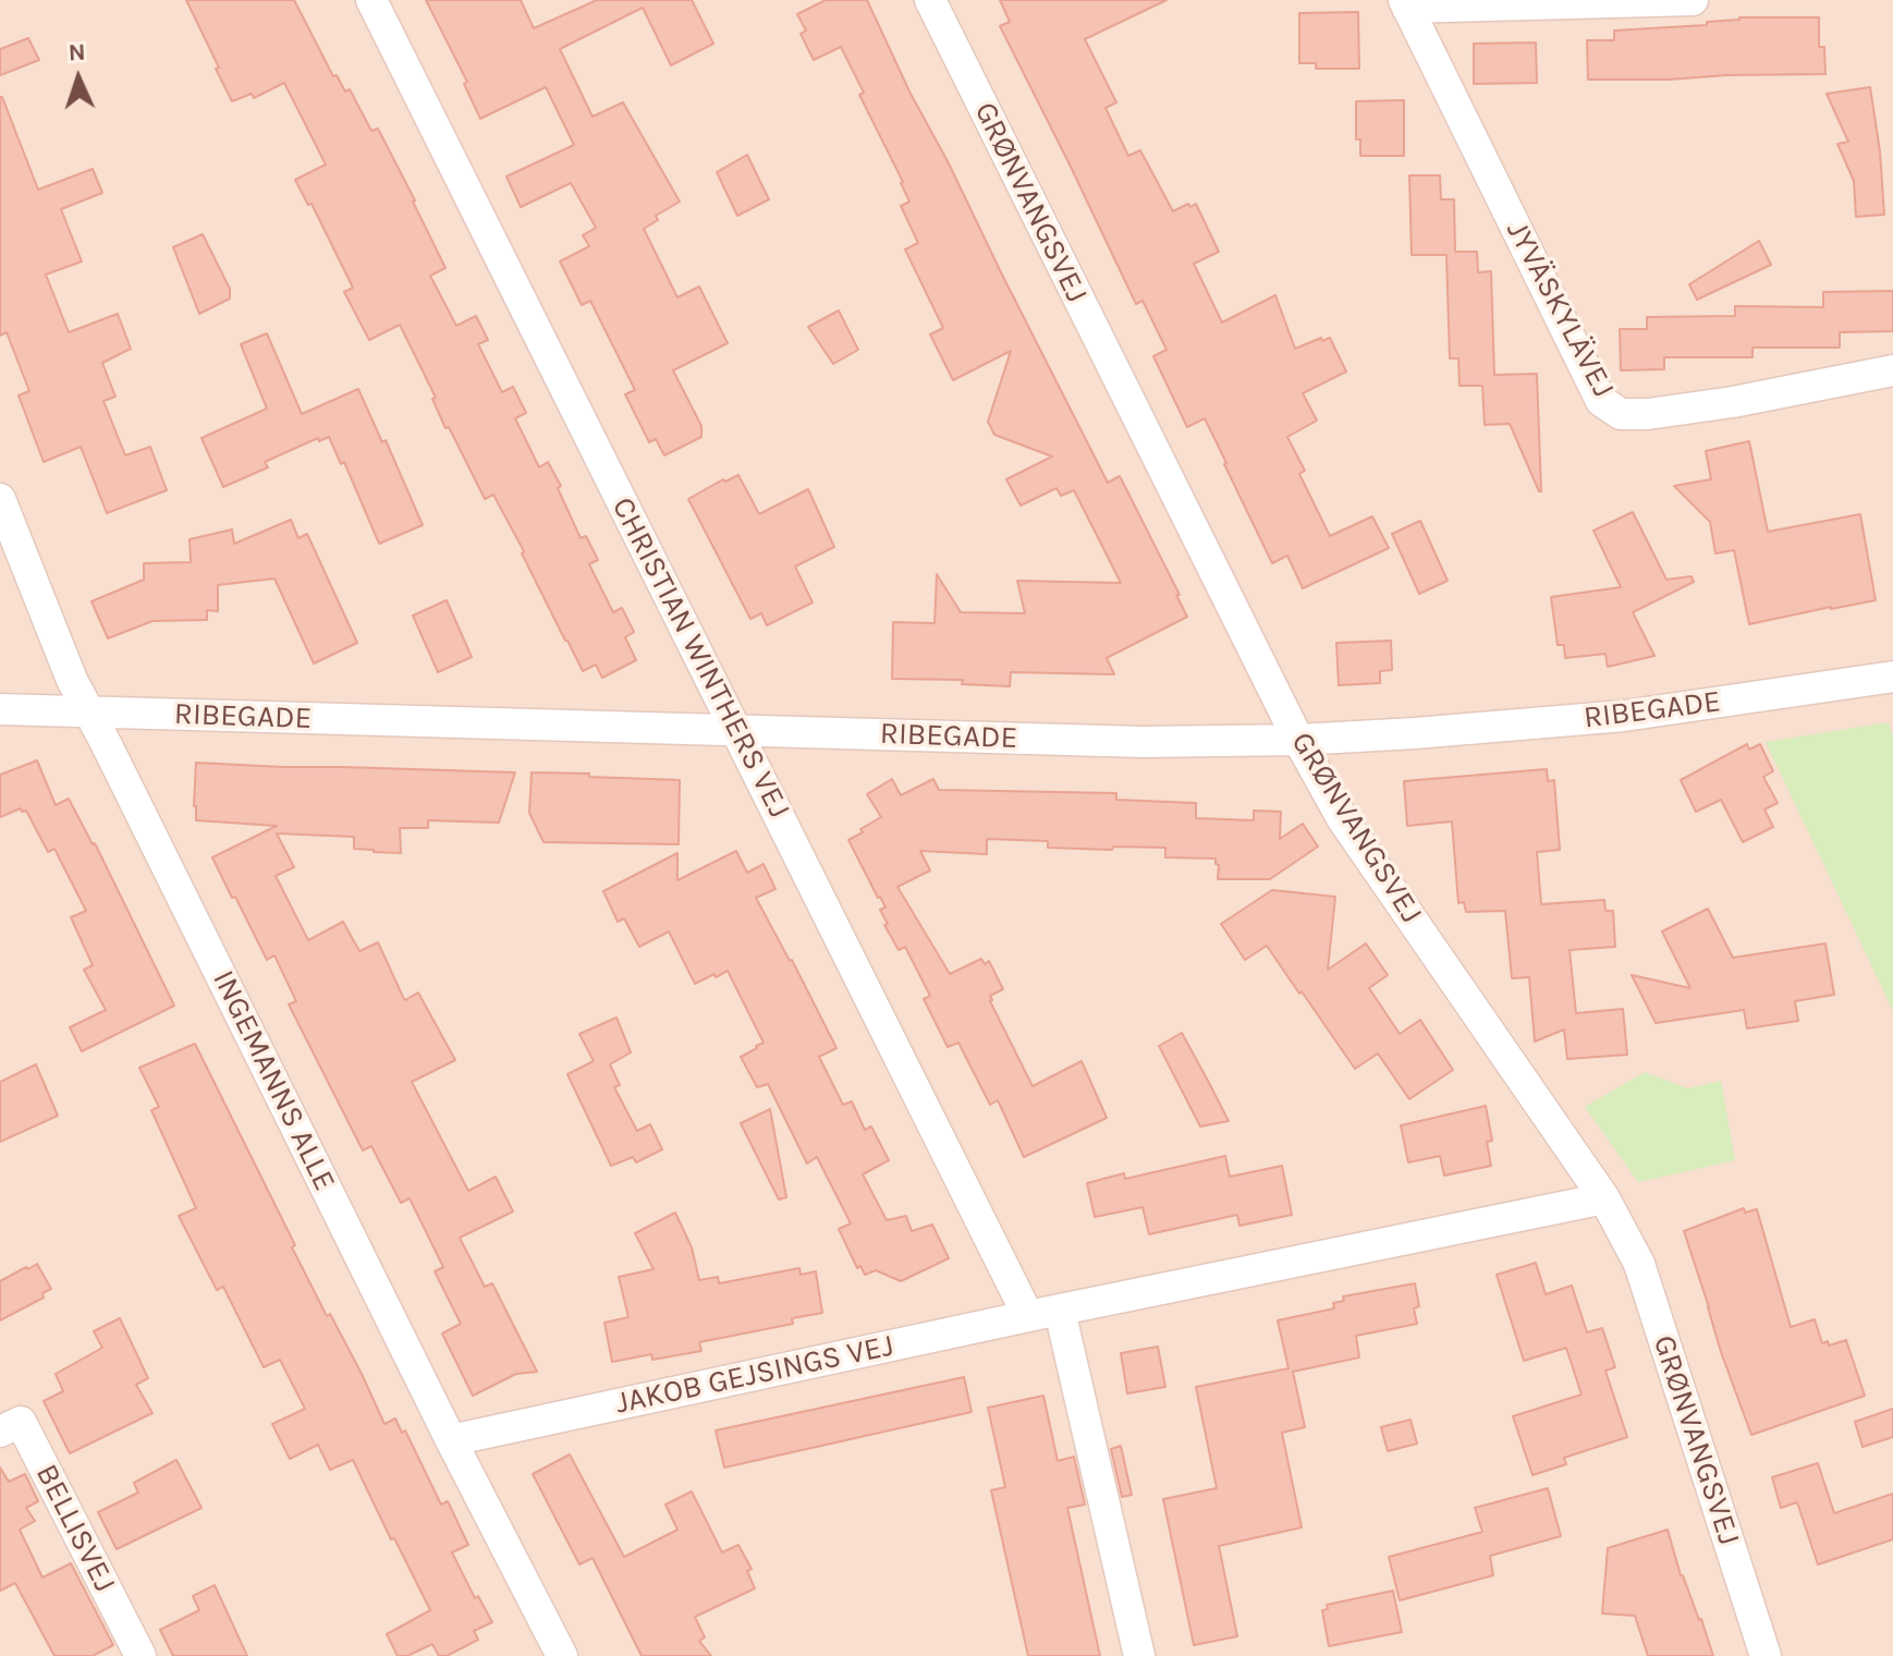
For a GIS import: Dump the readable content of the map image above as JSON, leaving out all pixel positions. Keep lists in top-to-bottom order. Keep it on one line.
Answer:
{"streets":{"street":["GRØNVANGSVEJ","JYVÄSKYLÄVEJ","CHRISTIAN WINTHERS VEJ","RIBEGADE","INGEMANNS ALLE","JAKOB GEJSINGS VEJ","BELLISVEJ"]},"crossings":[["GRØNVANGSVEJ","RIBEGADE"],["GRØNVANGSVEJ","JAKOB GEJSINGS VEJ"],["CHRISTIAN WINTHERS VEJ","RIBEGADE"],["CHRISTIAN WINTHERS VEJ","JAKOB GEJSINGS VEJ"],["RIBEGADE","INGEMANNS ALLE"],["INGEMANNS ALLE","JAKOB GEJSINGS VEJ"]],"north":"top"}
